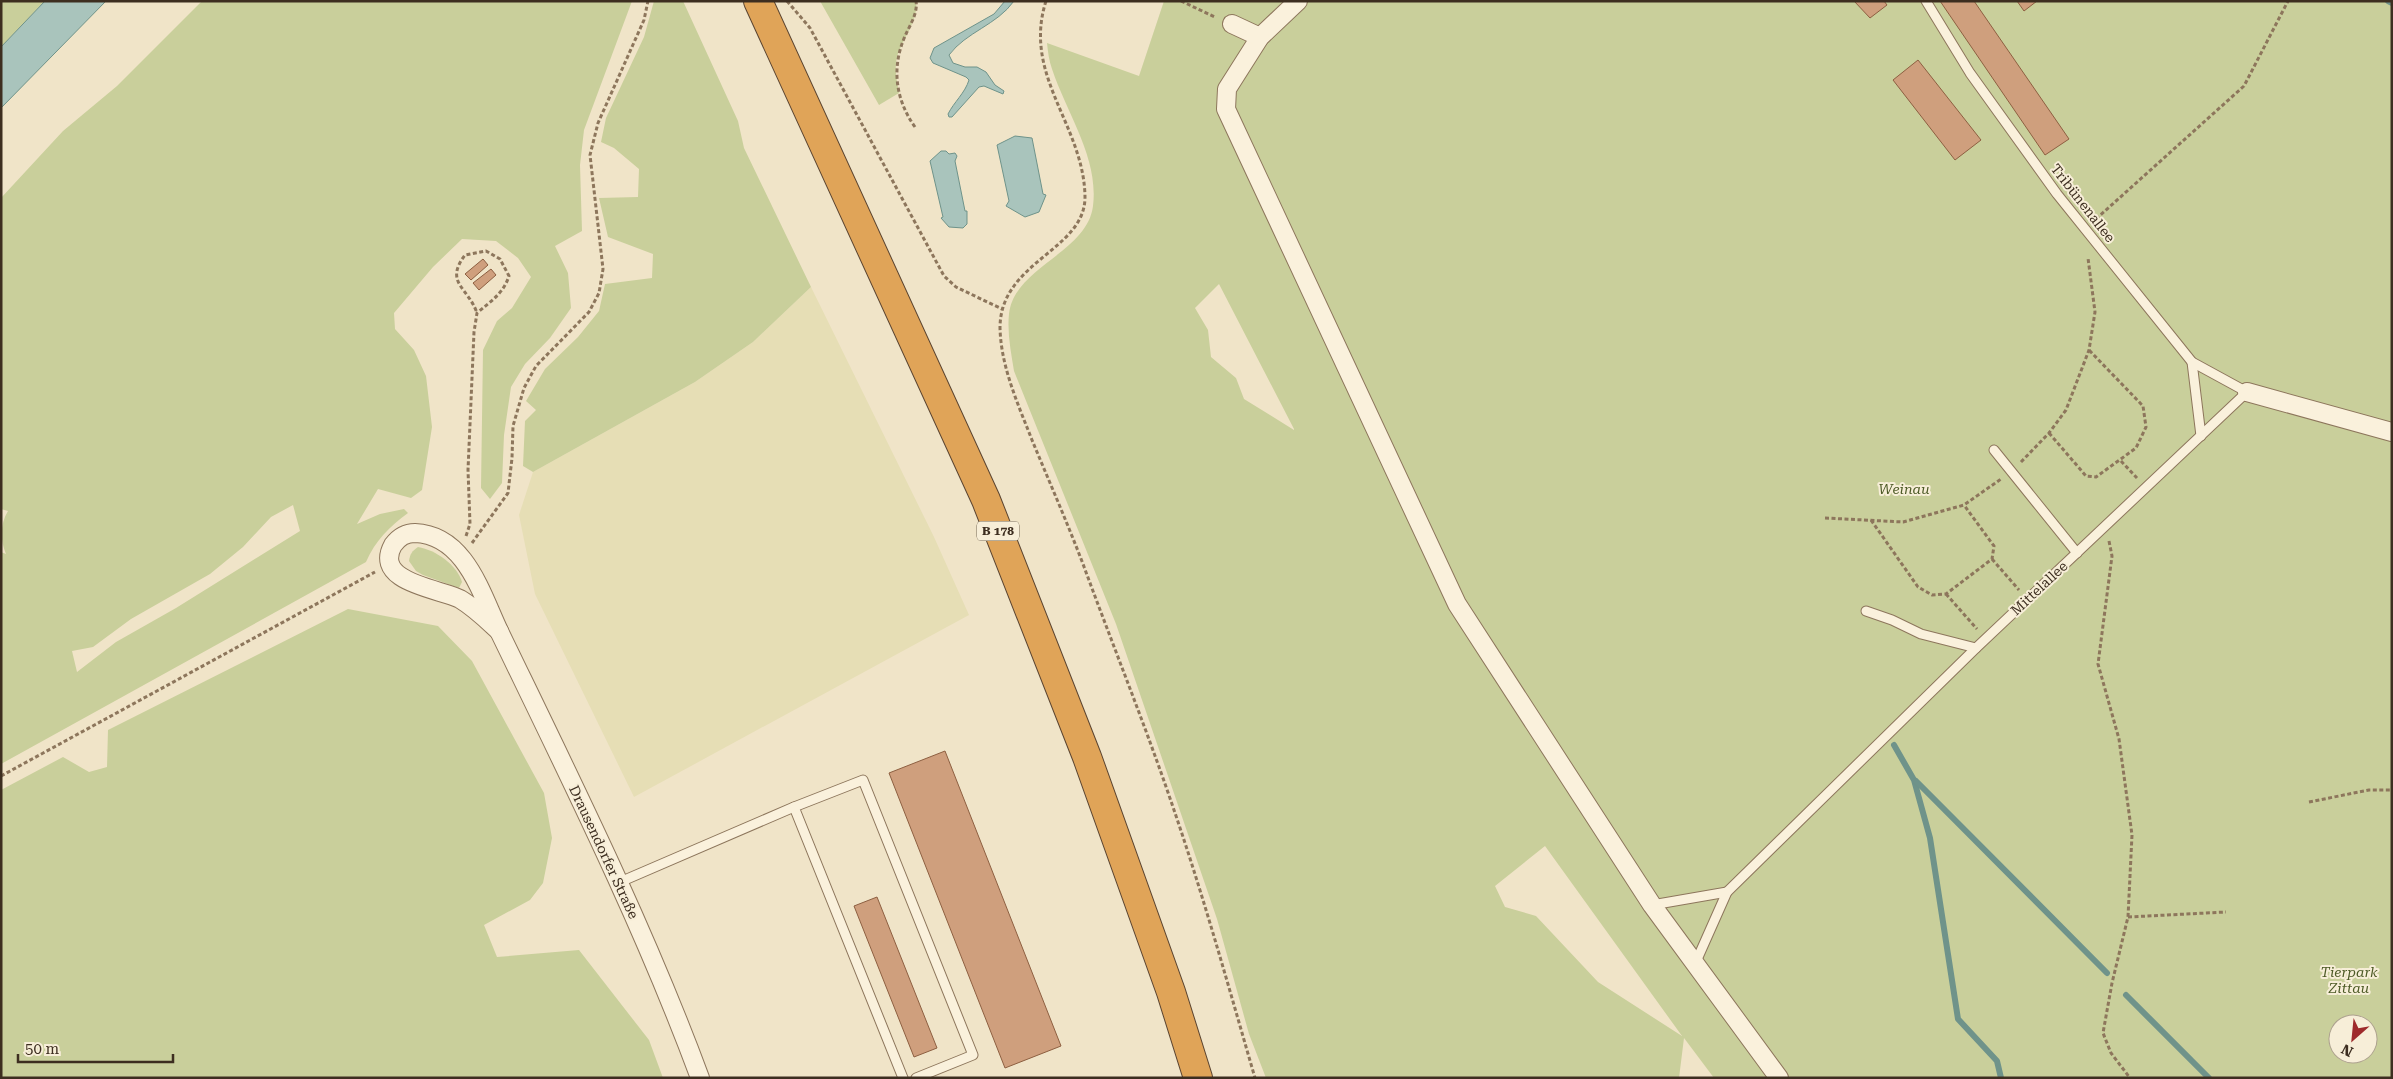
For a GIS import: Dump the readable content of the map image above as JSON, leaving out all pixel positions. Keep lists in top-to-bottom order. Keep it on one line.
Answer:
{"streets":{"highway":["B 178"],"street":["Drausendorfer Straße"],"lane":["Tribünenallee","Mittelallee"]},"crossings":[["Tribünenallee","Mittelallee"]],"parks":["Weinau","Tierpark Zittau"],"scale_bar":"50 m","north":"bottom left"}
